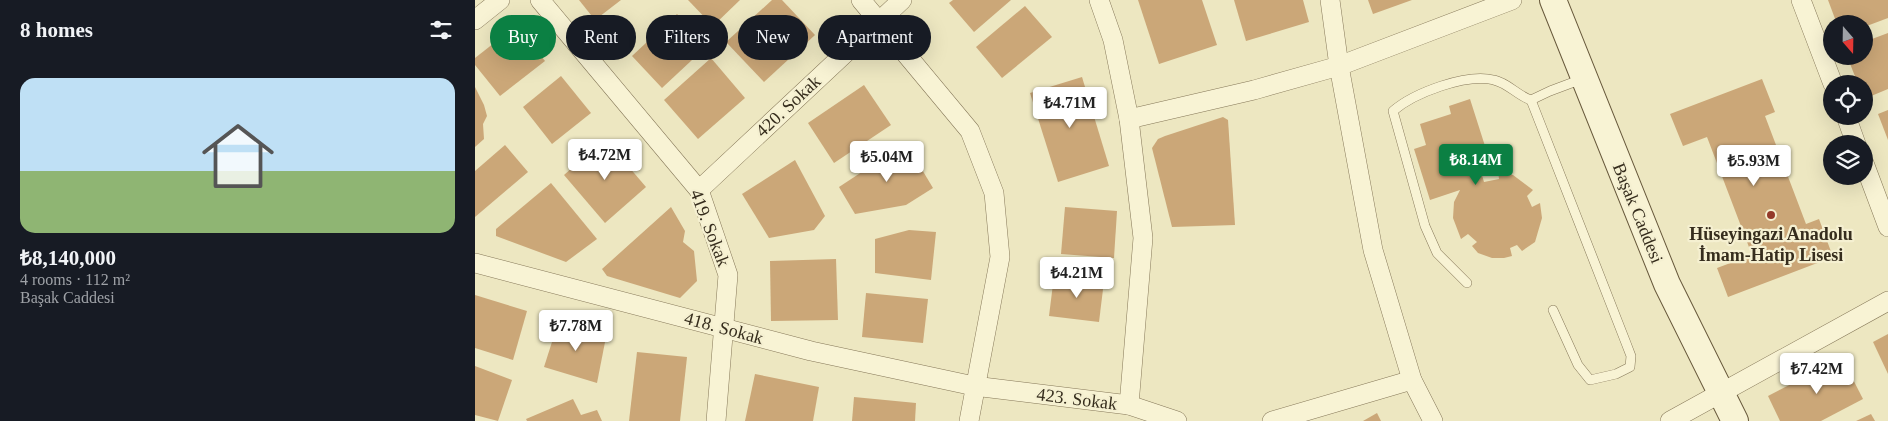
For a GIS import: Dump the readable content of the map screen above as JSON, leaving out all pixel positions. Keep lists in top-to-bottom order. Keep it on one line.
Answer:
{"streets":{"main road":["Başak Caddesi"],"street":["420. Sokak","419. Sokak","418. Sokak","423. Sokak"]},"crossings":[["420. Sokak","419. Sokak"],["419. Sokak","418. Sokak"],["418. Sokak","423. Sokak"]],"places":["Hüseyingazi Anadolu İmam-Hatip Lisesi"],"north":"bottom","page":{"heading":"8 homes","chip":["Buy","Rent","Filters","New","Apartment"],"list":[{"name":"₺8,140,000","note":"4 rooms · 112 m² · Başak Caddesi"}],"price":["₺4.71M","₺4.72M","₺5.04M","₺8.14M","₺5.93M","₺4.21M","₺7.78M","₺7.42M"]}}
